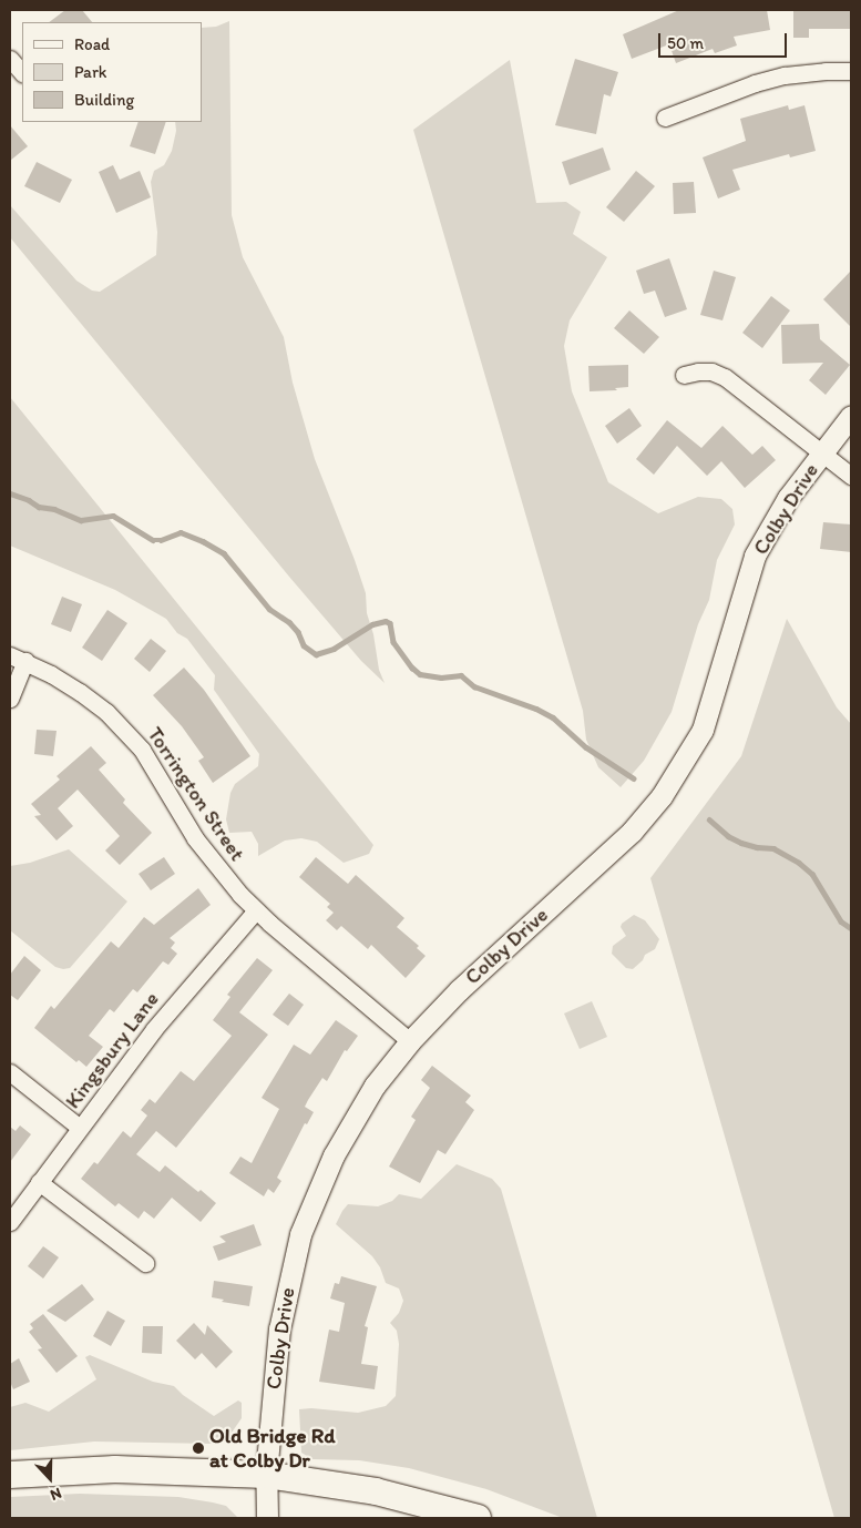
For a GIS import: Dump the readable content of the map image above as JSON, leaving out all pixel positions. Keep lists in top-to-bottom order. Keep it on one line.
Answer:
{"streets":{"street":["Colby Drive","Torrington Street","Kingsbury Lane"]},"crossings":[["Colby Drive","Torrington Street"],["Torrington Street","Kingsbury Lane"]],"places":["Old Bridge Rd at Colby Dr"],"legend":["Road","Park","Building"],"scale_bar":"50 m","north":"bottom"}
